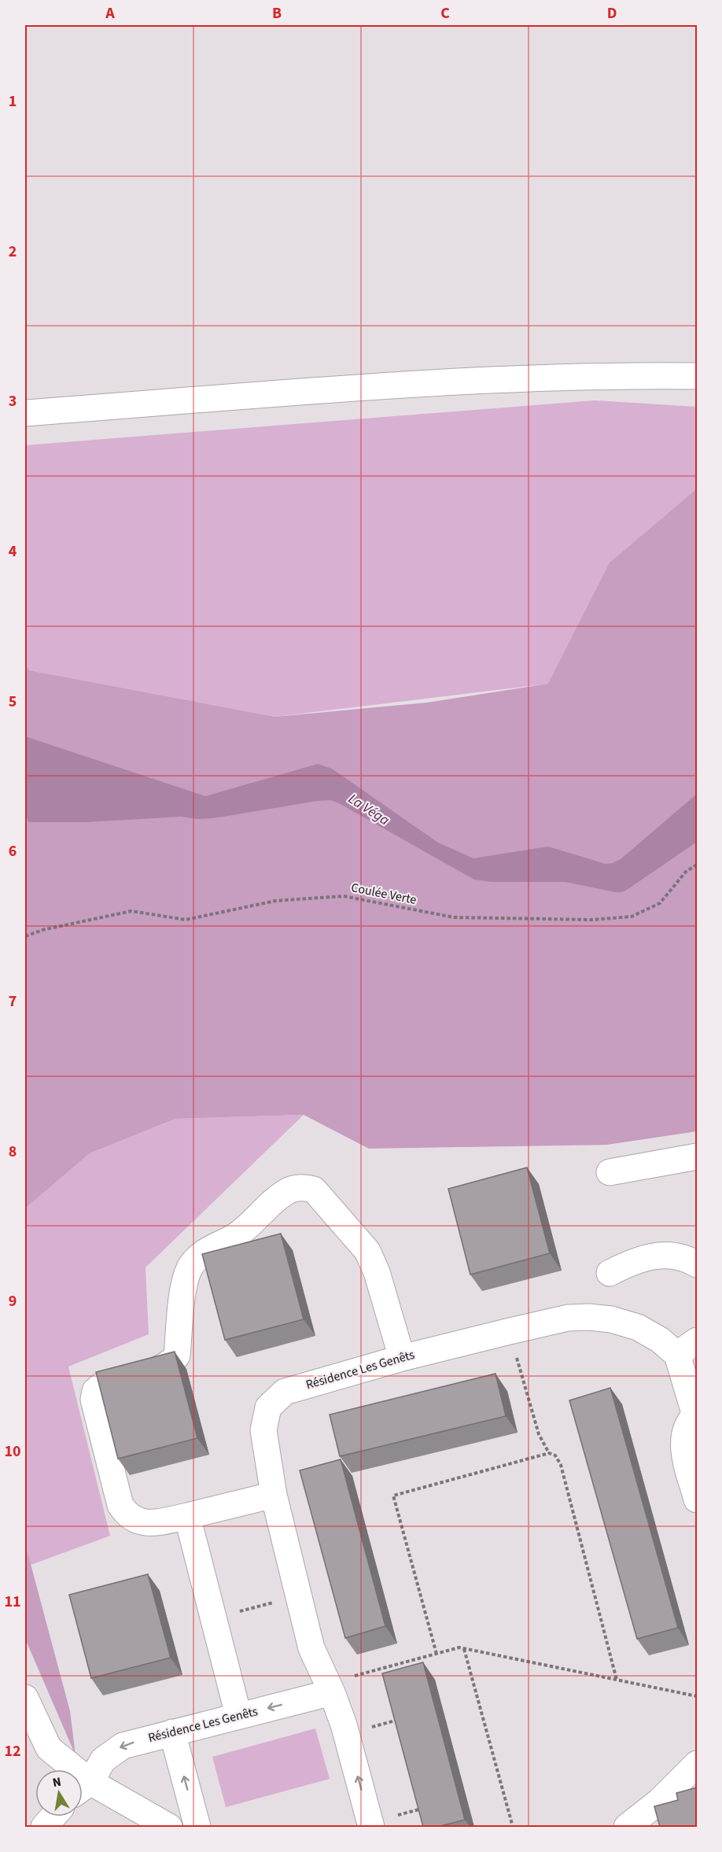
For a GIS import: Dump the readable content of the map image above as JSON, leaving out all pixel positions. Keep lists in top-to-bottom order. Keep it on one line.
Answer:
{"streets":{"street":["Résidence Les Genêts"],"path":["Coulée Verte"]},"water":["La Véga"],"north":"top","grid":{"columns":["A","B","C","D"],"rows":["1","2","3","4","5","6","7","8","9","10","11","12"]}}
